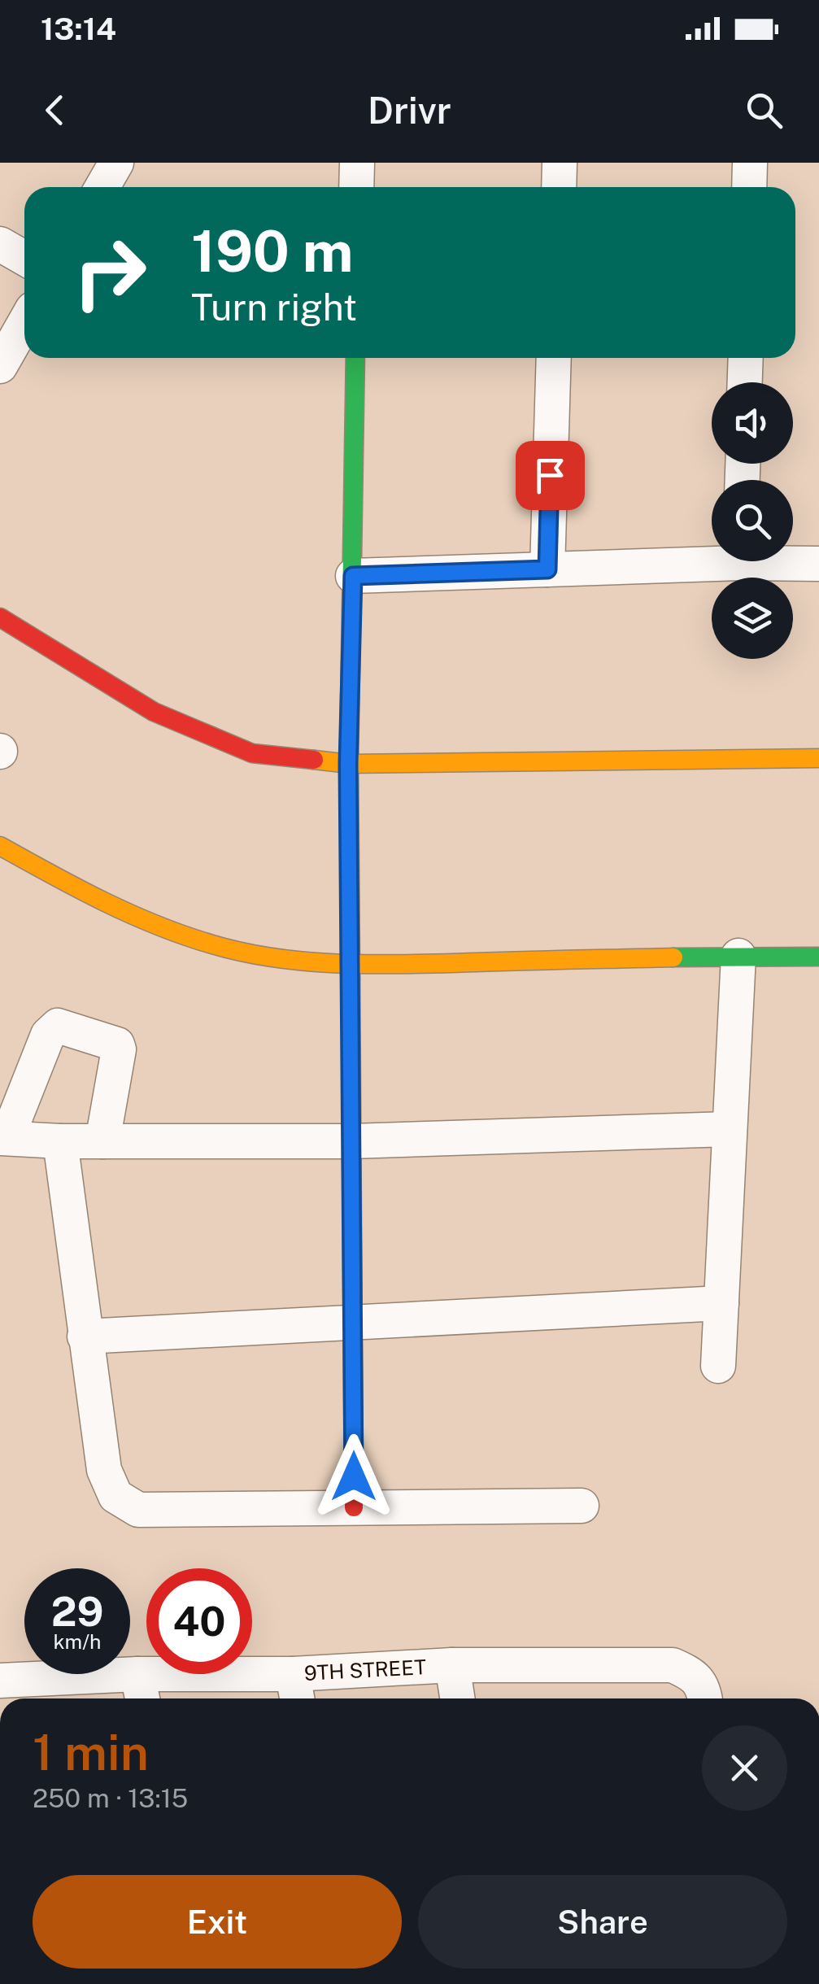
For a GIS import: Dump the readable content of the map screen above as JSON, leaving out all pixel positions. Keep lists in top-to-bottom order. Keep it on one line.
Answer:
{"streets":{"street":["9TH STREET"]},"page":{"status":"13:14","header":"Drivr","turn":["190 m","Turn right"],"speed":"29 km/h","limit":"40","heading":["1 min","250 m · 13:15"],"buttons":["Exit","Share"]}}
